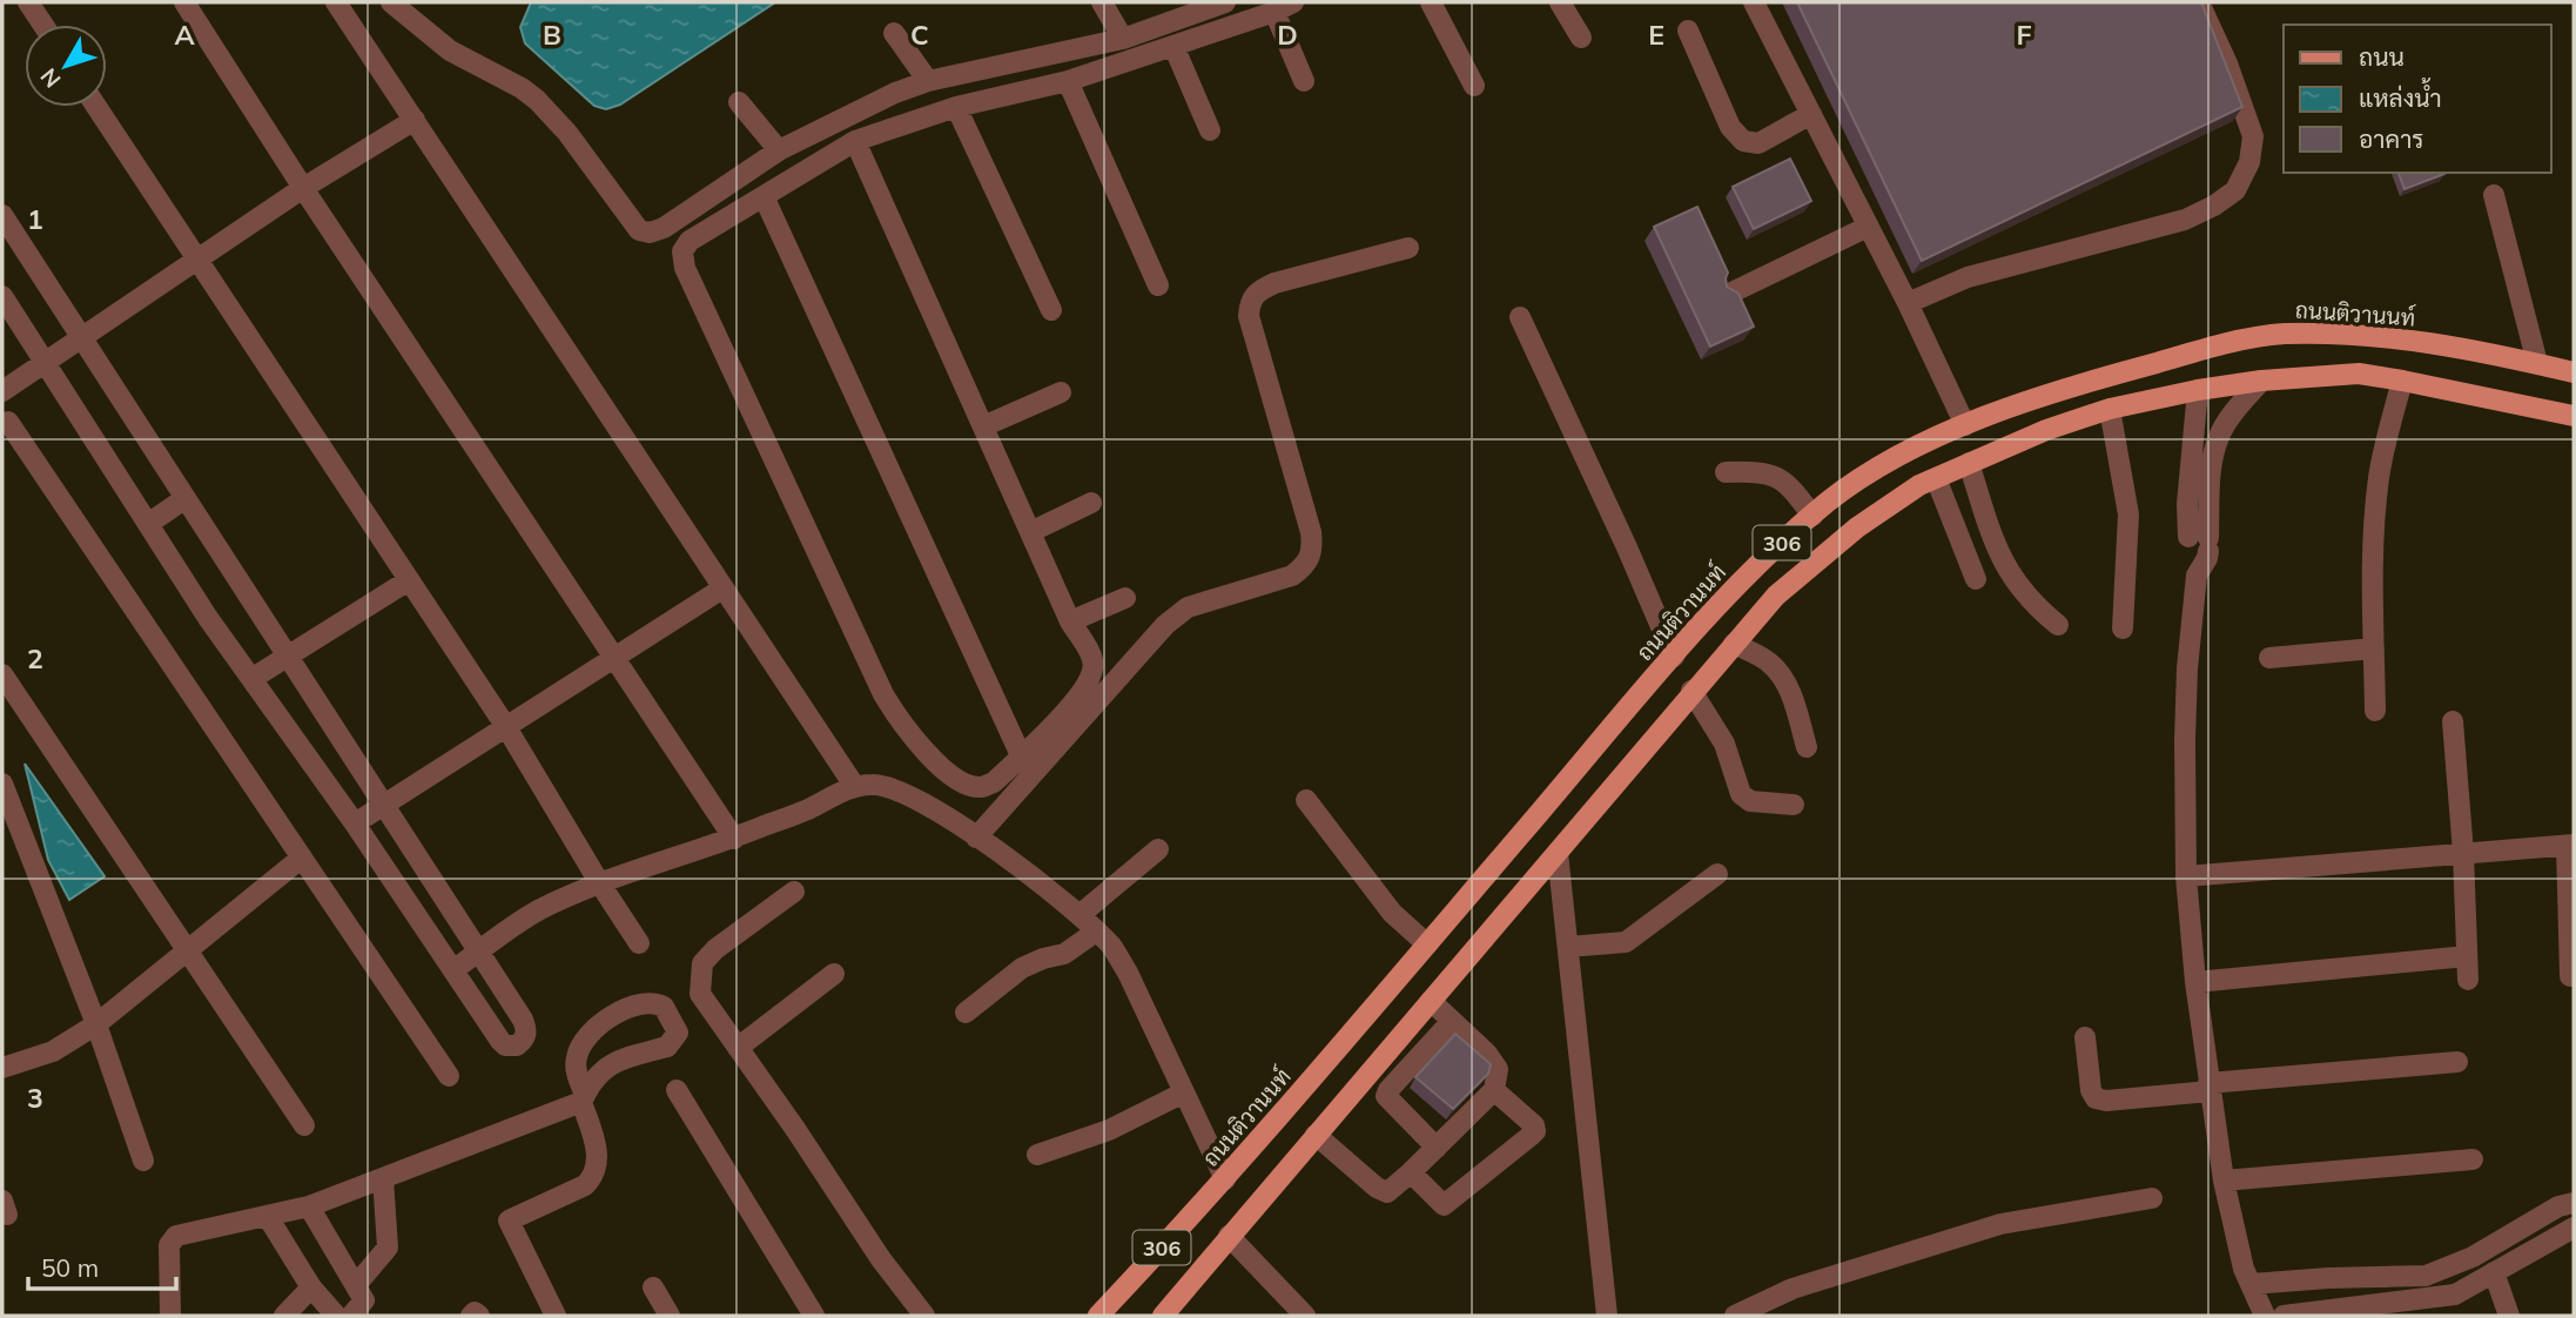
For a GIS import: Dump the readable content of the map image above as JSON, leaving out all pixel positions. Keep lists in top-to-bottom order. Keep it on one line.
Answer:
{"streets":{"main road":["ถนนติวานนท์","306"]},"crossings":[["ถนนติวานนท์","306"]],"legend":["ถนน","แหล่งน้ำ","อาคาร"],"scale_bar":"50 m","north":"bottom left","grid":{"columns":["A","B","C","D","E","F"],"rows":["1","2","3"]}}
